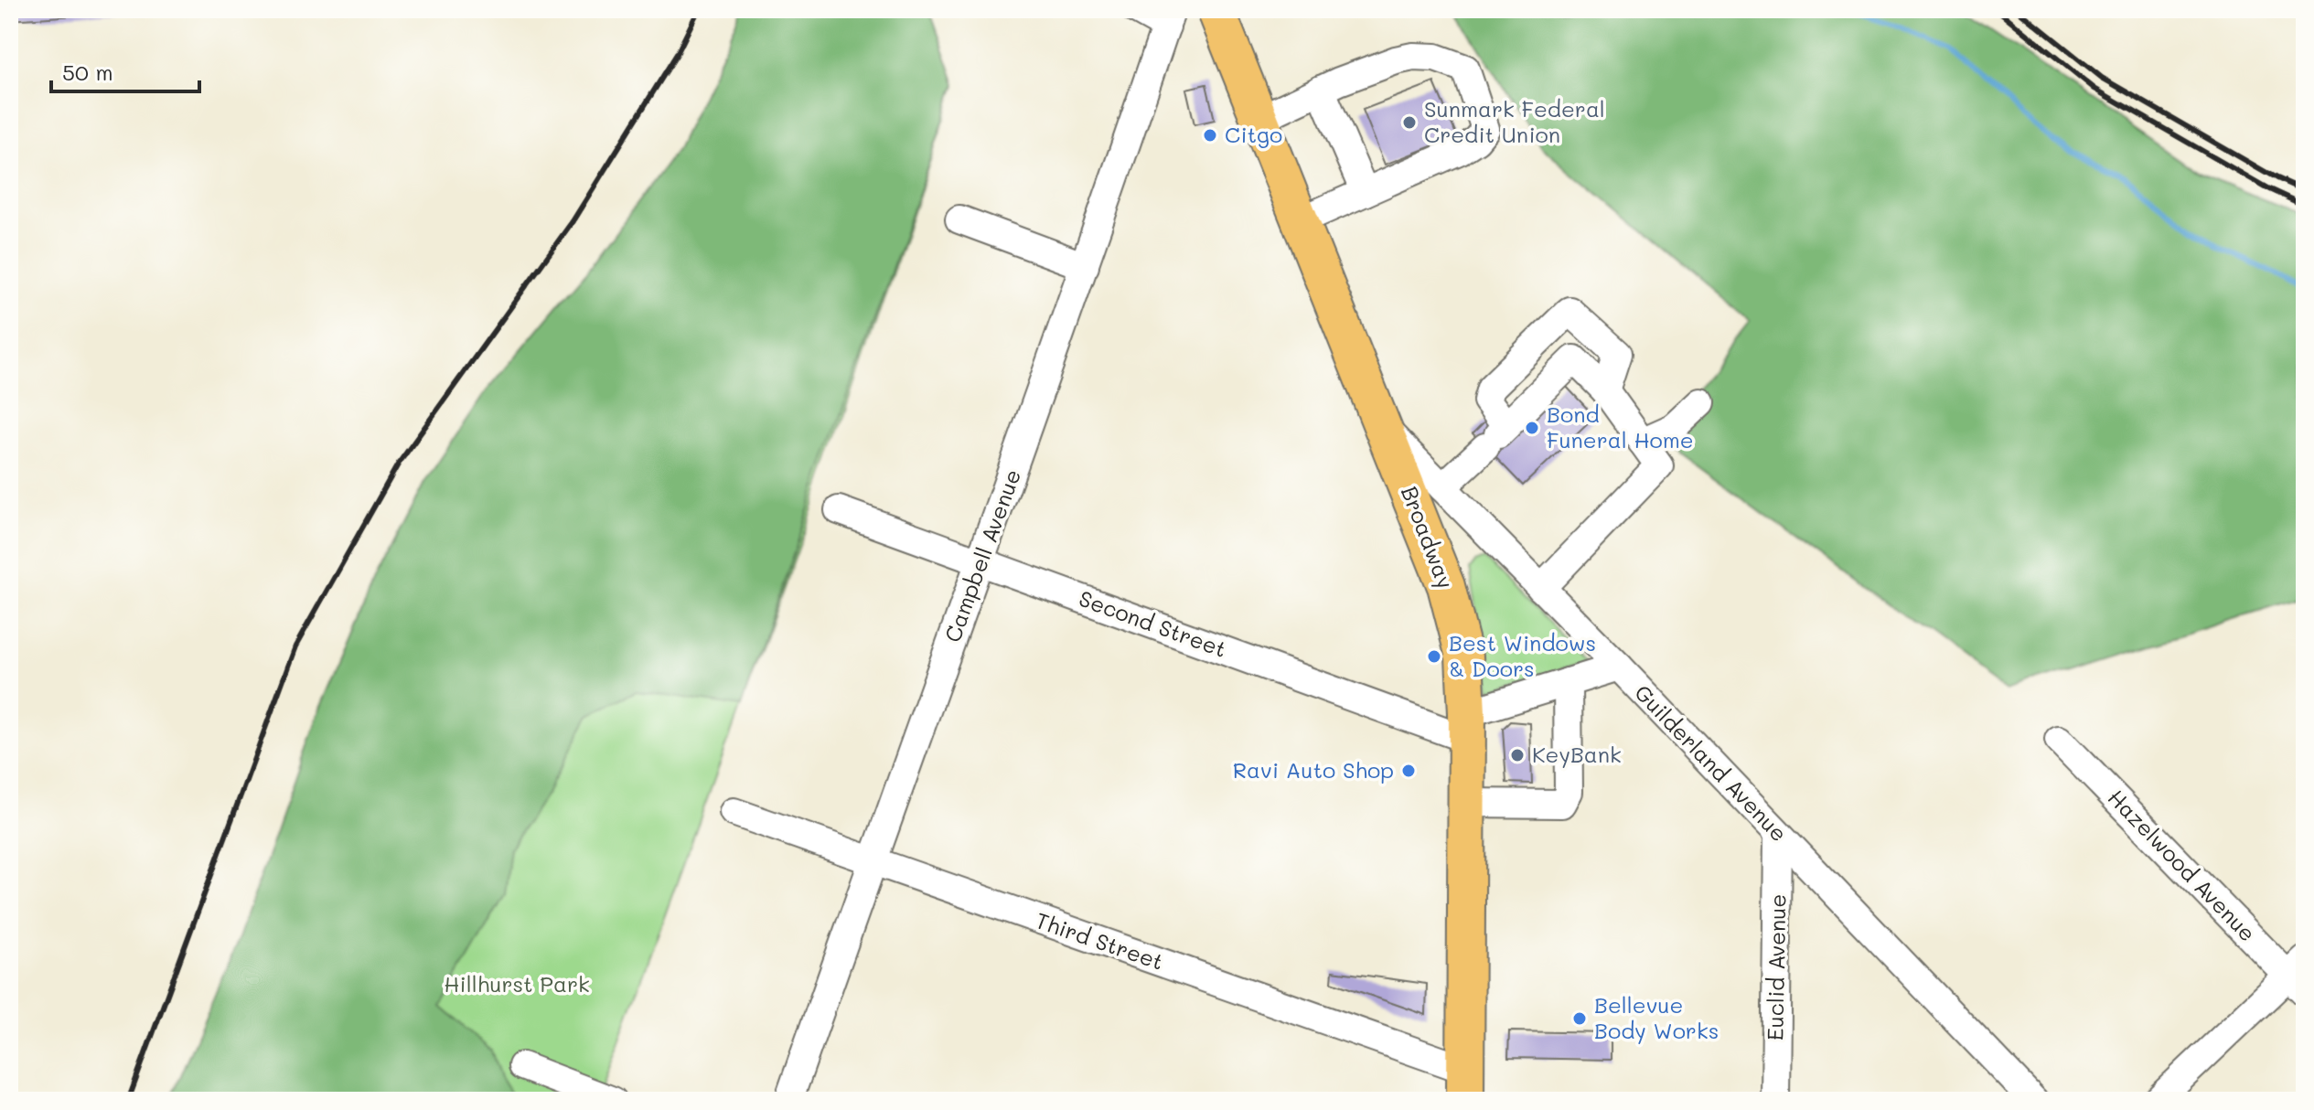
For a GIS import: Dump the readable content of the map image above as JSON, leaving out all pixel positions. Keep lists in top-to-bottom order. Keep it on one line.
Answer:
{"streets":{"main road":["Broadway"],"street":["Campbell Avenue","Second Street","Guilderland Avenue","Hazelwood Avenue","Third Street","Euclid Avenue"]},"crossings":[["Broadway","Second Street"],["Broadway","Guilderland Avenue"],["Broadway","Third Street"],["Campbell Avenue","Second Street"],["Campbell Avenue","Third Street"],["Guilderland Avenue","Euclid Avenue"]],"parks":["Hillhurst Park"],"places":["Sunmark Federal Credit Union","Citgo","Bond Funeral Home","Best Windows & Doors","KeyBank","Ravi Auto Shop","Bellevue Body Works"],"scale_bar":"50 m"}
